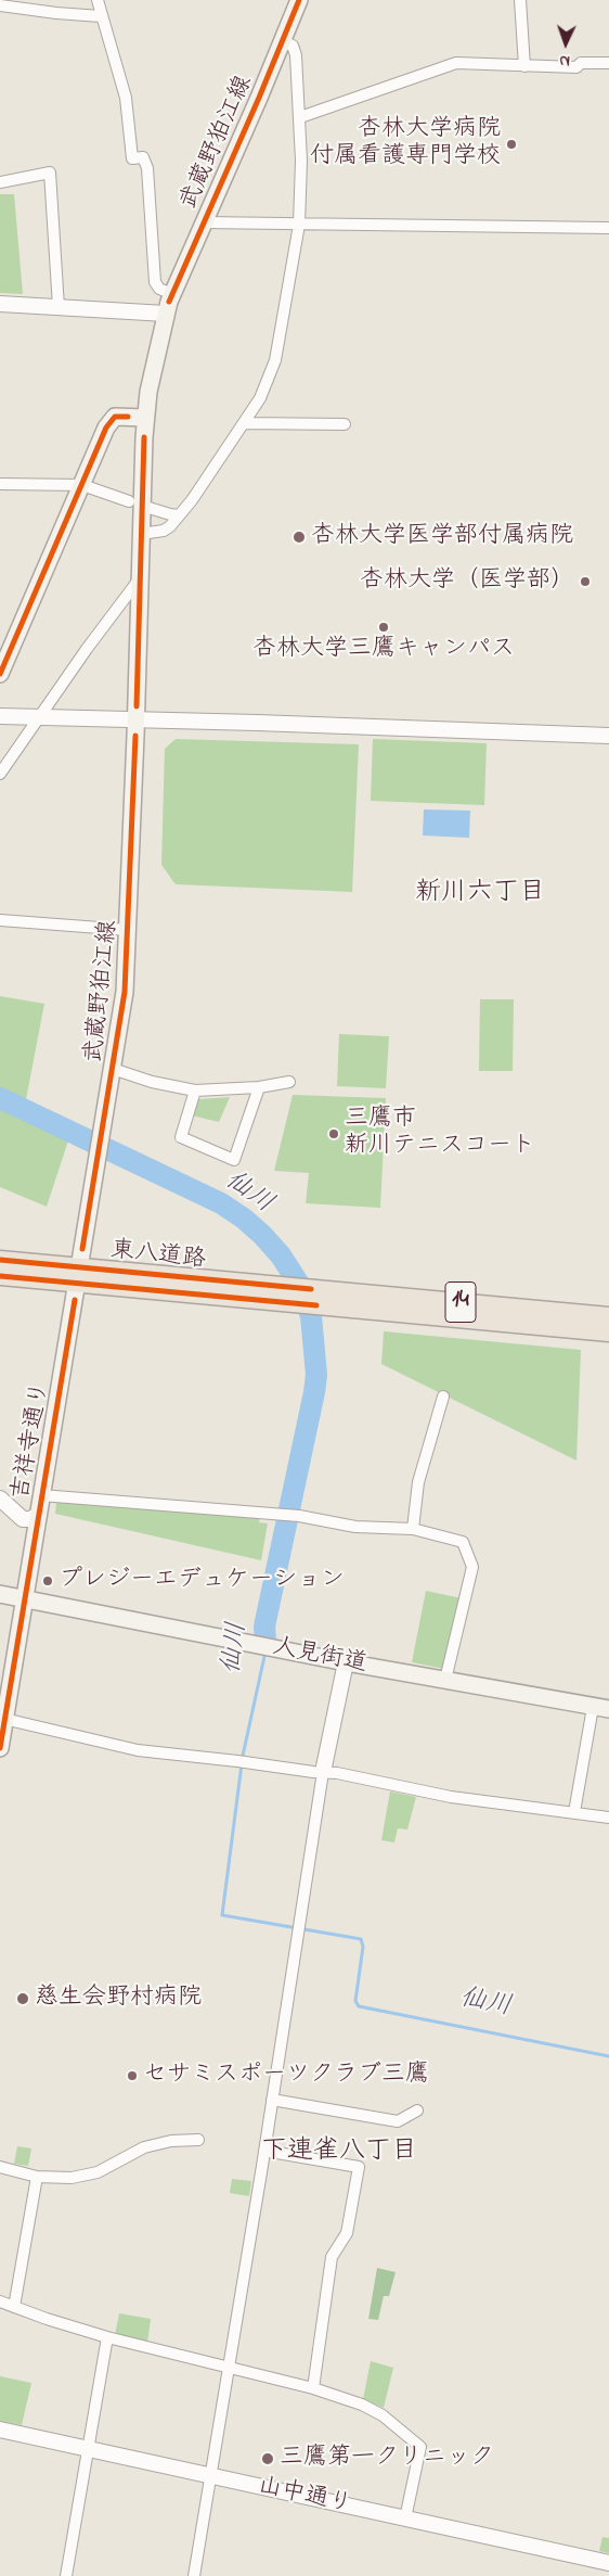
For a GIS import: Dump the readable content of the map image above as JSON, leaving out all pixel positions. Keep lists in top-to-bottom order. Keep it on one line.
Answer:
{"streets":{"main road":["武蔵野狛江線","東八道路","14","吉祥寺通り","人見街道"],"street":["山中通り"]},"crossings":[["武蔵野狛江線","東八道路"],["武蔵野狛江線","吉祥寺通り"],["東八道路","14"],["東八道路","吉祥寺通り"],["吉祥寺通り","人見街道"]],"districts":["新川六丁目","下連雀八丁目"],"water":["仙川"],"places":["杏林大学病院 付属看護専門学校","杏林大学医学部付属病院","杏林大学（医学部）","杏林大学三鷹キャンパス","三鷹市 新川テニスコート","プレジーエデュケーション","慈生会野村病院","セサミスポーツクラブ三鷹","三鷹第一クリニック"],"north":"bottom"}
